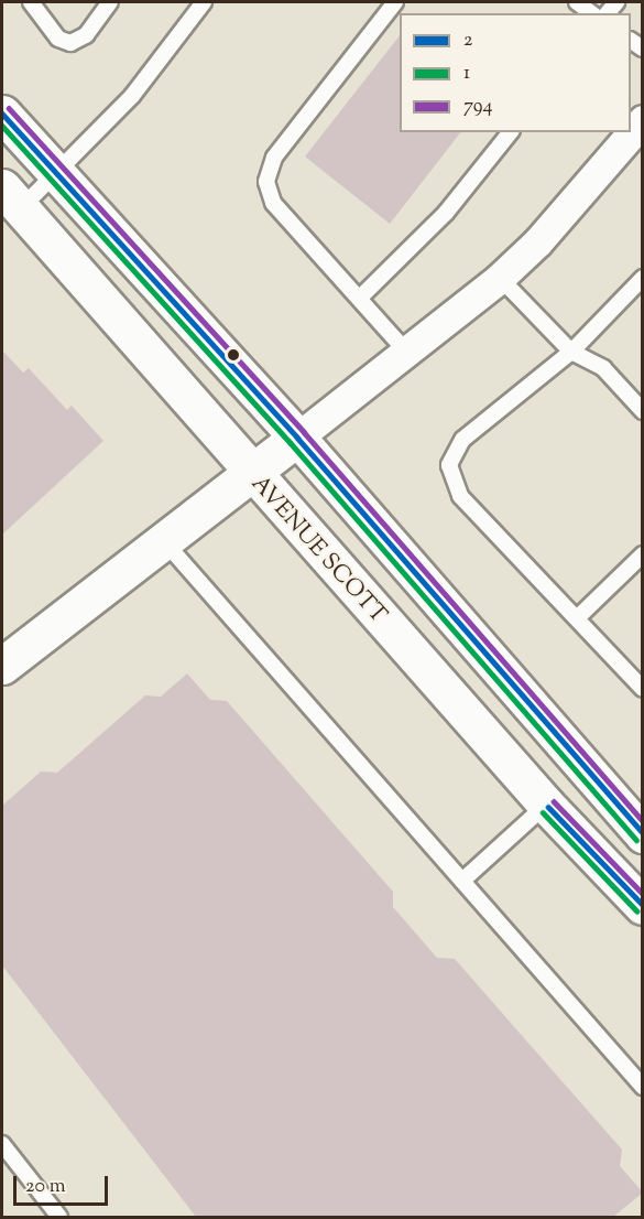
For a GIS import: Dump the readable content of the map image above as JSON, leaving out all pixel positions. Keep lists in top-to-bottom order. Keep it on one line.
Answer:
{"streets":{"main road":["AVENUE SCOTT"]},"lines":["transit line 794","transit line 2","transit line 1"],"legend":["2","1","794"],"scale_bar":"20 m"}
